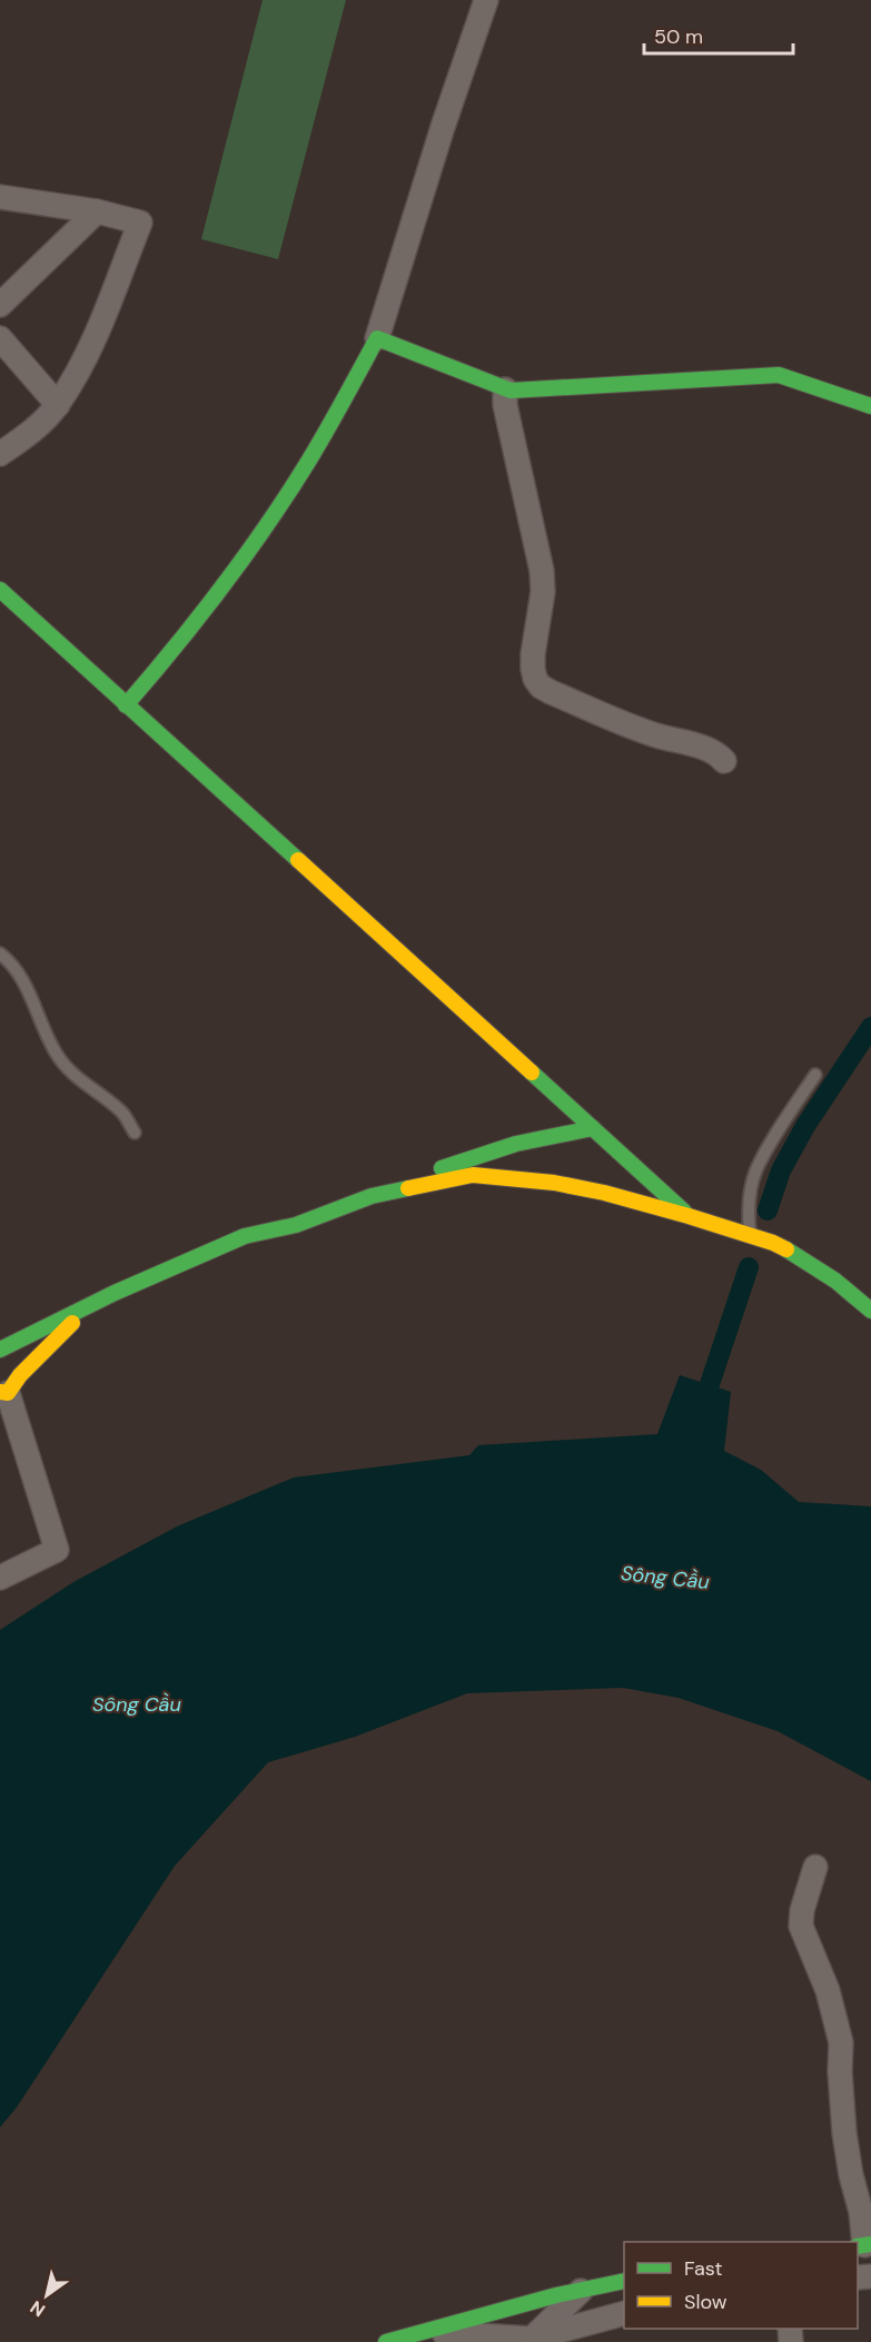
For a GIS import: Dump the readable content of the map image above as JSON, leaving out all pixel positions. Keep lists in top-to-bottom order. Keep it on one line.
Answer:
{"water":["Sông Cầu"],"legend":["Fast","Slow"],"scale_bar":"50 m","north":"bottom left"}
